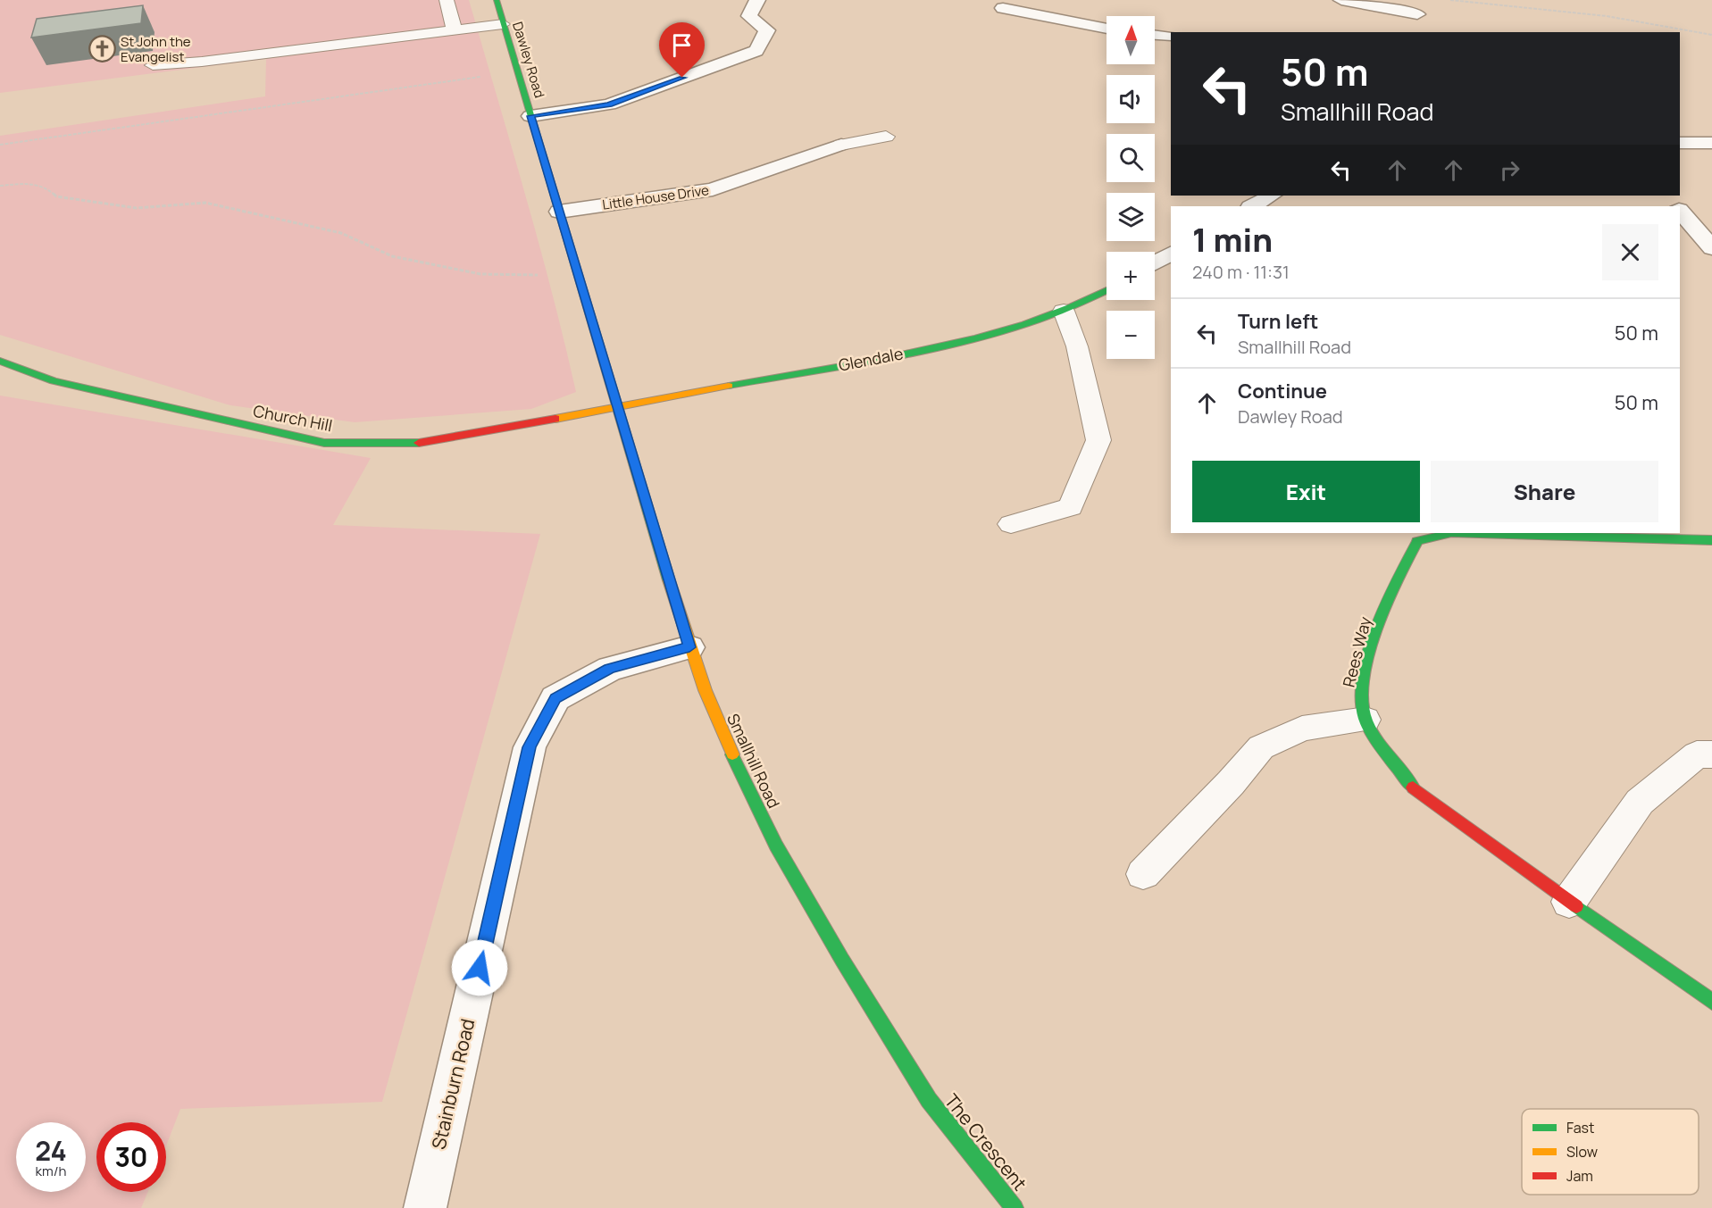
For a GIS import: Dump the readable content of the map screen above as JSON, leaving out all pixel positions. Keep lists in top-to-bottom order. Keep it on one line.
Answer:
{"streets":{"street":["Dawley Road","Little House Drive","Glendale","Church Hill","Rees Way","Smallhill Road","Stainburn Road","The Crescent"]},"crossings":[["Dawley Road","Little House Drive"],["Dawley Road","Glendale"],["Dawley Road","Church Hill"],["Dawley Road","Smallhill Road"],["Glendale","Church Hill"],["Glendale","Smallhill Road"],["Church Hill","Smallhill Road"],["Smallhill Road","Stainburn Road"],["Smallhill Road","The Crescent"]],"places":{"church":["St John the Evangelist"]},"legend":["Fast","Slow","Jam"],"north":"top","page":{"map_buttons":["+","−"],"turn":["50 m","Smallhill Road"],"heading":["1 min","240 m · 11:31"],"list":[{"name":"Turn left","note":"Smallhill Road","value":"50 m"},{"name":"Continue","note":"Dawley Road","value":"50 m"}],"buttons":["Exit","Share"],"speed":"24 km/h","limit":"30"}}
